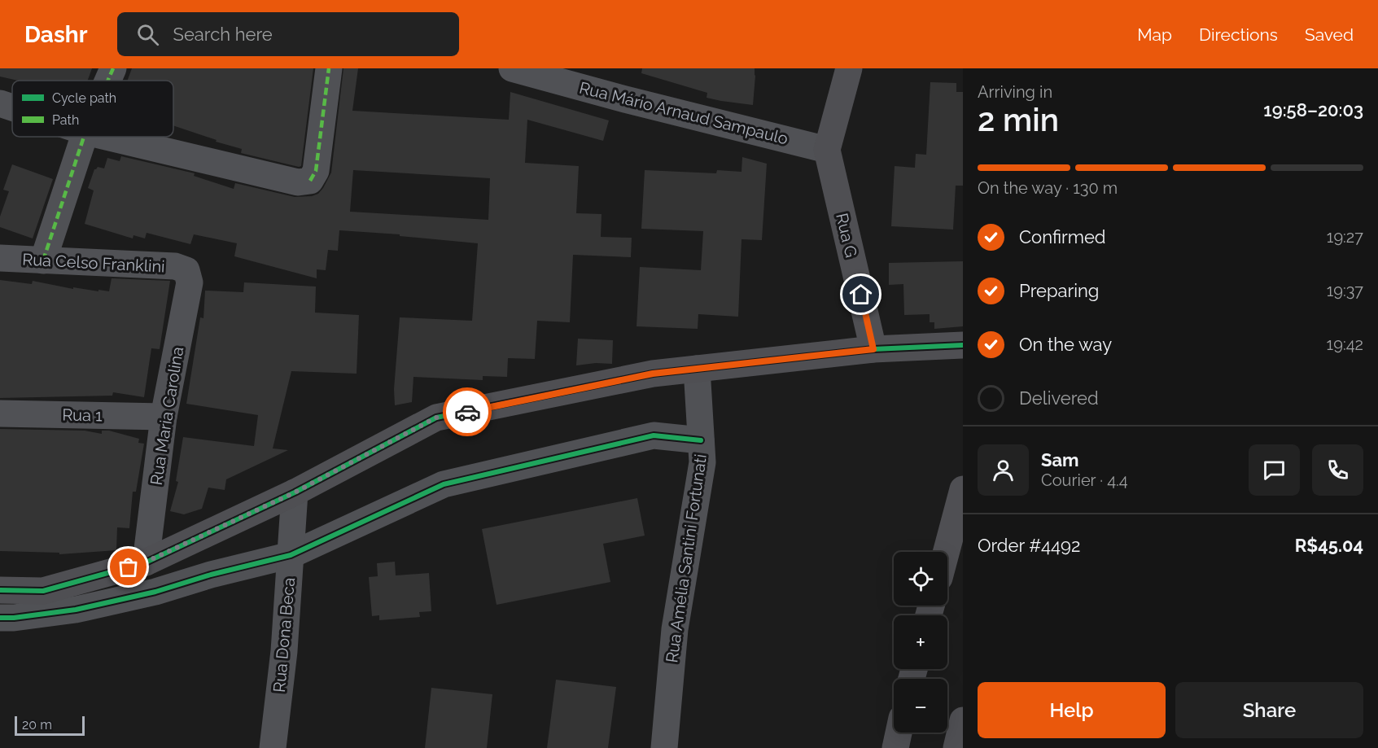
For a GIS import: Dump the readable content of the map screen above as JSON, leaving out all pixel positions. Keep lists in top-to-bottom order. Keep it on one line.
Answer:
{"streets":{"main road":["Rua G"],"street":["Rua Mário Arnaud Sampaulo","Rua Celso Franklini","Rua 1","Rua Maria Carolina","Rua Amélia Santini Fortunati","Rua Dona Beca"]},"crossings":[["Rua Mário Arnaud Sampaulo","Rua G"],["Rua Celso Franklini","Rua Maria Carolina"],["Rua 1","Rua Maria Carolina"]],"legend":["Cycle path","Path"],"scale_bar":"20 m","page":{"header":"Dashr","search":"Search here","nav":["Map","Directions","Saved"],"heading":["2 min","Arriving in","19:58–20:03"],"panel":["Sam","Courier · 4.4","Order #4492","R$45.04"],"bar":"On the way · 130 m","list":[["Confirmed","19:27"],["Preparing","19:37"],["On the way","19:42"],"Delivered"],"map_buttons":["+","−"],"buttons":["Help","Share"],"scale":"20 m"}}
